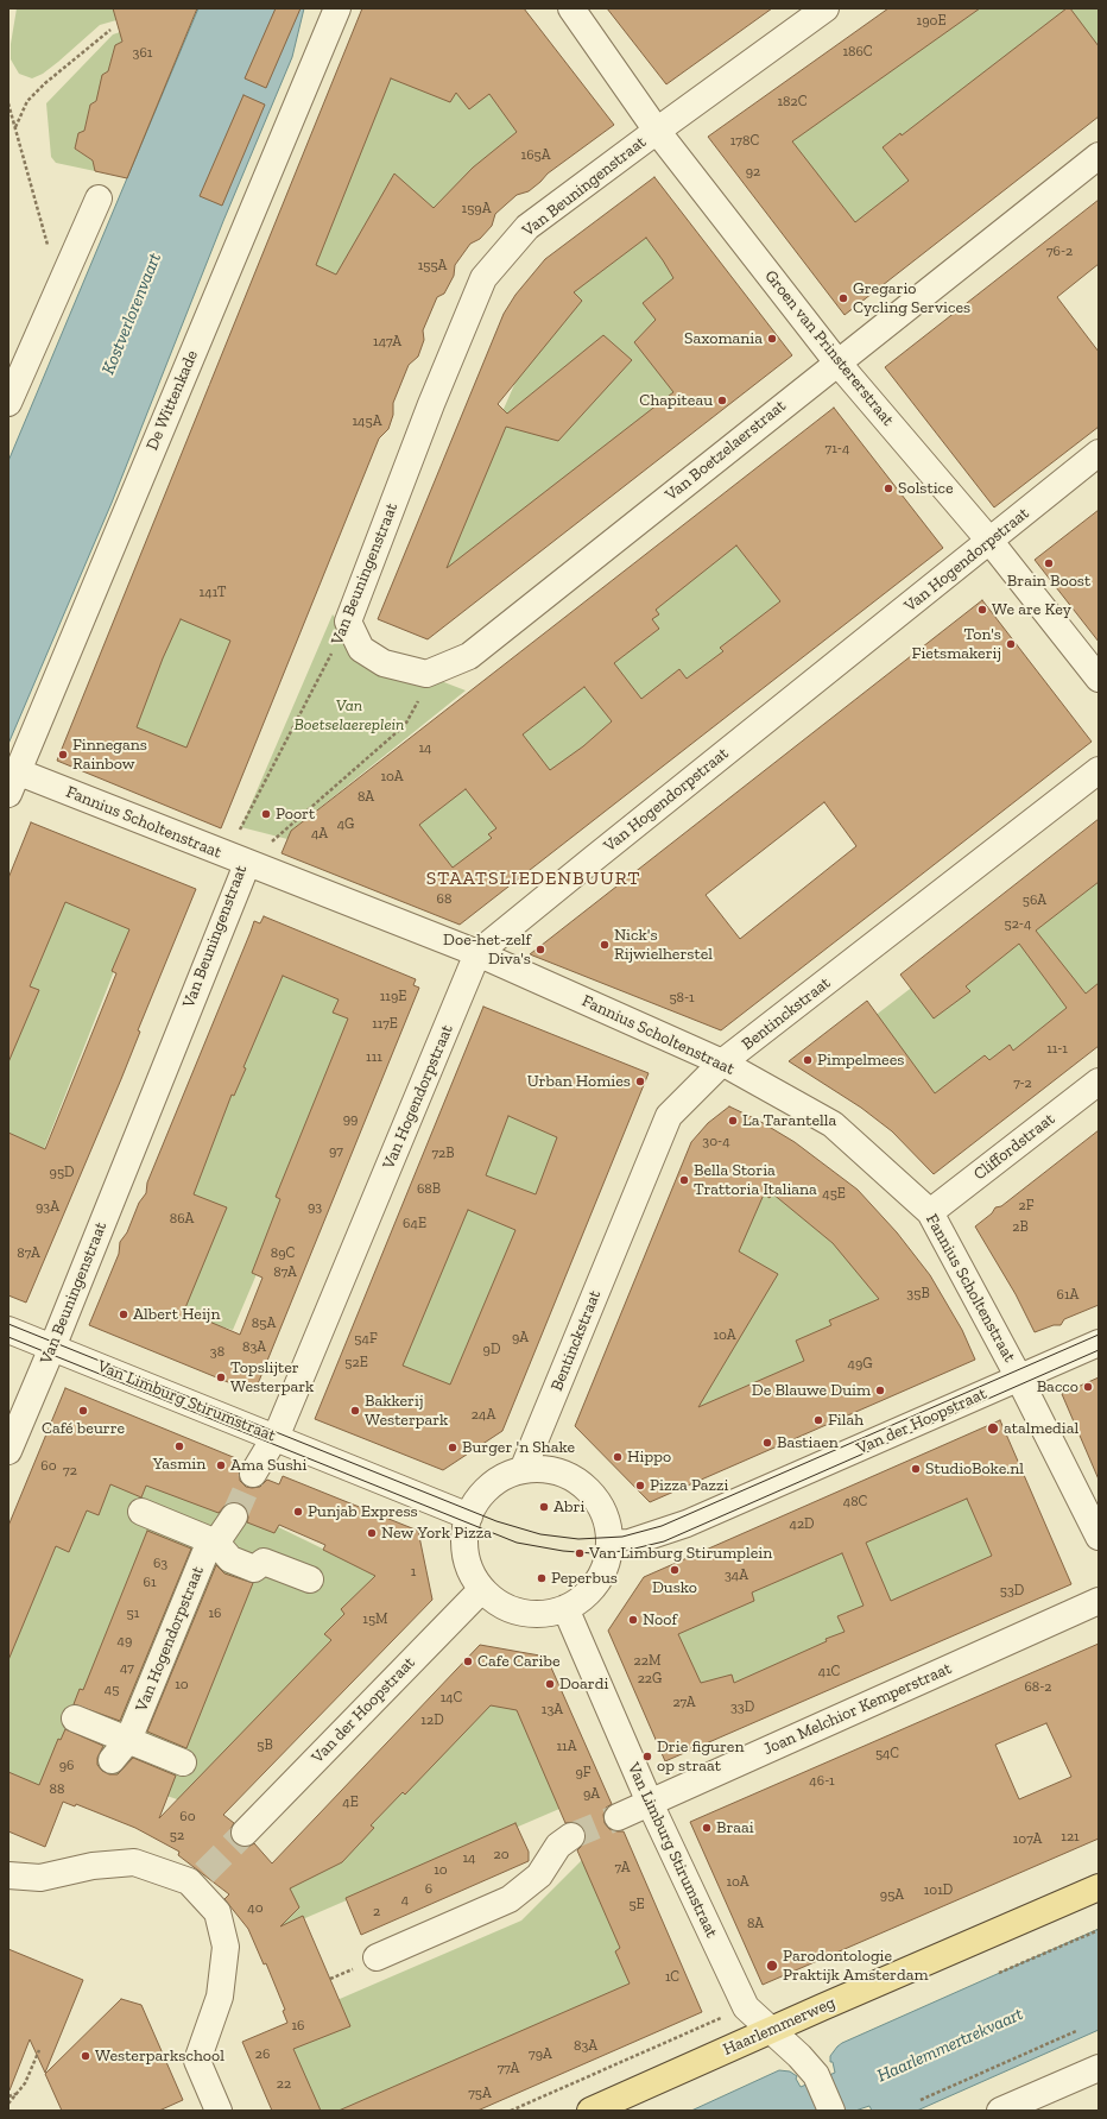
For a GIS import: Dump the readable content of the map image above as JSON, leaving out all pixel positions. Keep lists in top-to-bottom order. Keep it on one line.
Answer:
{"streets":{"main road":["Haarlemmerweg"],"street":["Van Beuningenstraat","Groen van Prinstererstraat","De Wittenkade","Van Boetzelaerstraat","Van Hogendorpstraat","Fannius Scholtenstraat","Bentinckstraat","Cliffordstraat","Van Limburg Stirumstraat","Van der Hoopstraat","Joan Melchior Kemperstraat"]},"crossings":[["Van Beuningenstraat","Groen van Prinstererstraat"],["Van Beuningenstraat","Fannius Scholtenstraat"],["Van Beuningenstraat","Van Limburg Stirumstraat"],["Groen van Prinstererstraat","Van Boetzelaerstraat"],["Groen van Prinstererstraat","Van Hogendorpstraat"],["De Wittenkade","Fannius Scholtenstraat"],["Van Hogendorpstraat","Fannius Scholtenstraat"],["Van Hogendorpstraat","Van Limburg Stirumstraat"],["Fannius Scholtenstraat","Bentinckstraat"],["Fannius Scholtenstraat","Cliffordstraat"],["Fannius Scholtenstraat","Van der Hoopstraat"],["Bentinckstraat","Van Limburg Stirumstraat"],["Bentinckstraat","Van der Hoopstraat"],["Van Limburg Stirumstraat","Van der Hoopstraat"],["Van Limburg Stirumstraat","Joan Melchior Kemperstraat"],["Van Limburg Stirumstraat","Haarlemmerweg"]],"districts":["STAATSLIEDENBUURT"],"water":["Kostverlorenvaart","Haarlemmertrekvaart"],"parks":["Van Boetselaereplein"],"places":["Gregario Cycling Services","Saxomania","Chapiteau","Solstice","Brain Boost","We are Key","Ton's Fietsmakerij","Finnegans Rainbow","Poort","Nick's Rijwielherstel","Doe-het-zelf Diva's","Pimpelmees","Urban Homies","La Tarantella","Bella Storia Trattoria Italiana","Albert Heijn","Topslijter Westerpark","Bacco","De Blauwe Duim","Café beurre","Bakkerij Westerpark","Filah","atalmedial","Bastiaen","Yasmin","Burger 'n Shake","Hippo","Ama Sushi","StudioBoke.nl","Pizza Pazzi","Abri","Punjab Express","New York Pizza","Van Limburg Stirumplein","Dusko","Peperbus","Noof","Cafe Caribe","Doardi","Drie figuren op straat","Braai","Parodontologie Praktijk Amsterdam","Westerparkschool"],"house_numbers":["190E","186C","361","182C","178C","165A","92","159A","76-2","155A","147A","145A","71-4","141T","14","10A","8A","4G","4A","68","56A","52-4","119E","58-1","117E","11-1","111","7-2","99","30-4","97","72B","95D","68B","45E","2F","93A","93","86A","64E","2B","87A","89C","87A","35B","61A","85A","10A","9A","54F","83A","9D","38","52E","49G","24A","60","72","48C","42D","63","1","34A","61","53D","51","16","15M","49","22M","47","41C","22G","10","68-2","45","14C","27A","33D","13A","12D","5B","11A","54C","96","9F","46-1","88","9A","4E","60","52","121","107A","20","14","7A","10","10A","6","101D","95A","4","5E","40","2","8A","1C","16","83A","26","79A","77A","22","75A"]}
